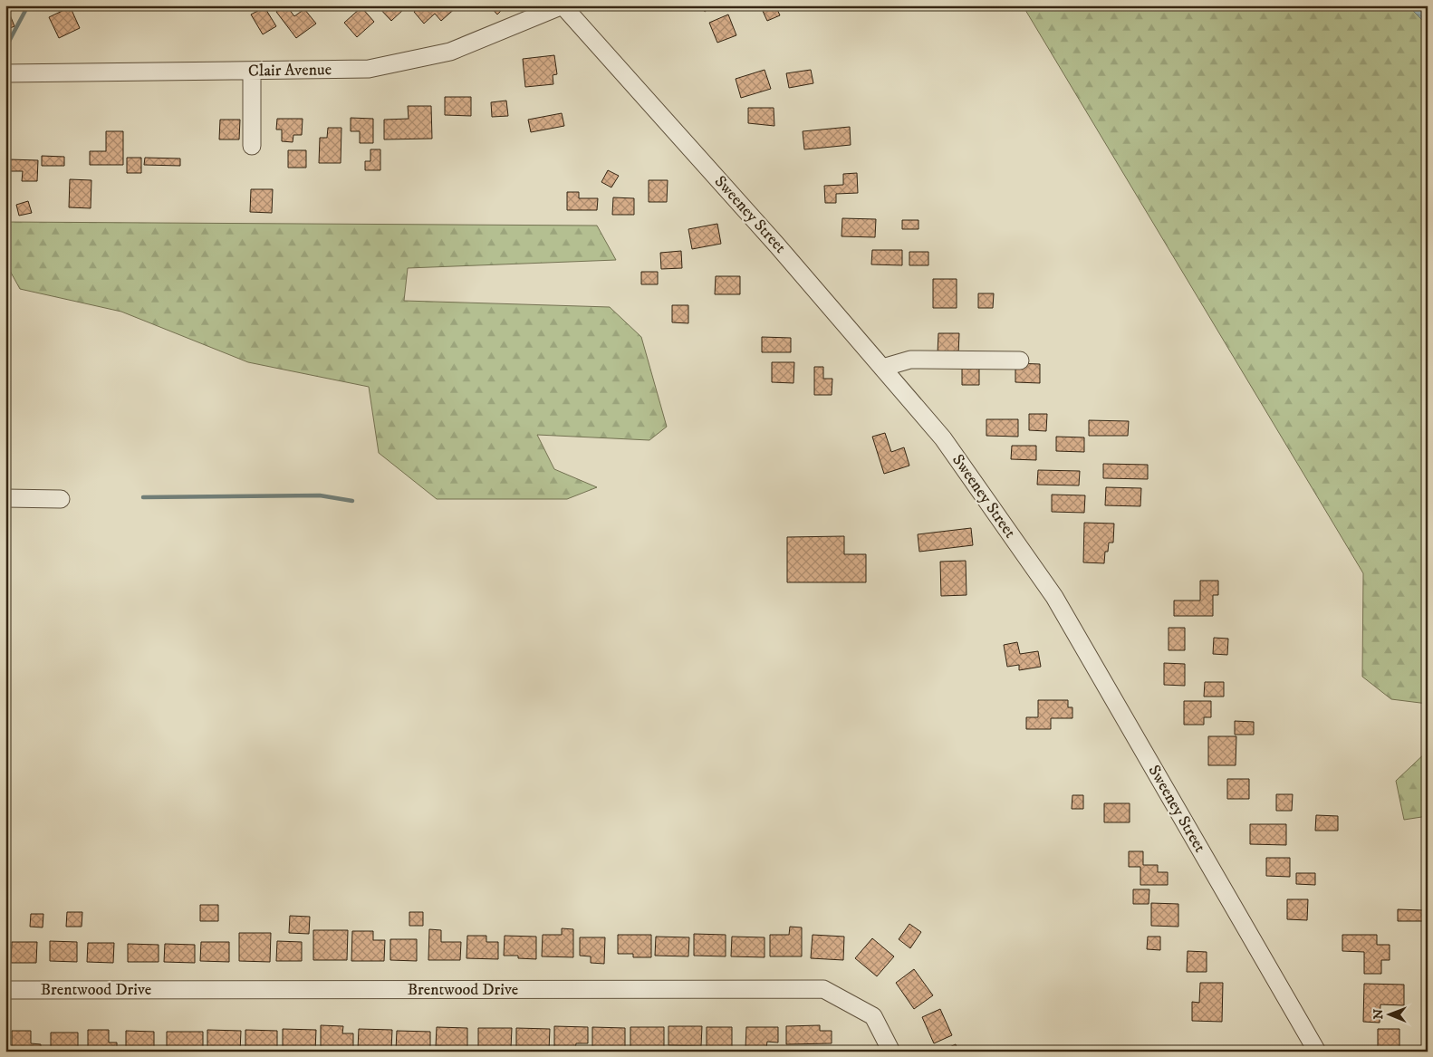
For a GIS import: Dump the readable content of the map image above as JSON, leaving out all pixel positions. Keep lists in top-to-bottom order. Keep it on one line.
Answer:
{"streets":{"street":["Clair Avenue","Sweeney Street","Brentwood Drive"]},"crossings":[["Clair Avenue","Sweeney Street"]],"north":"left"}
